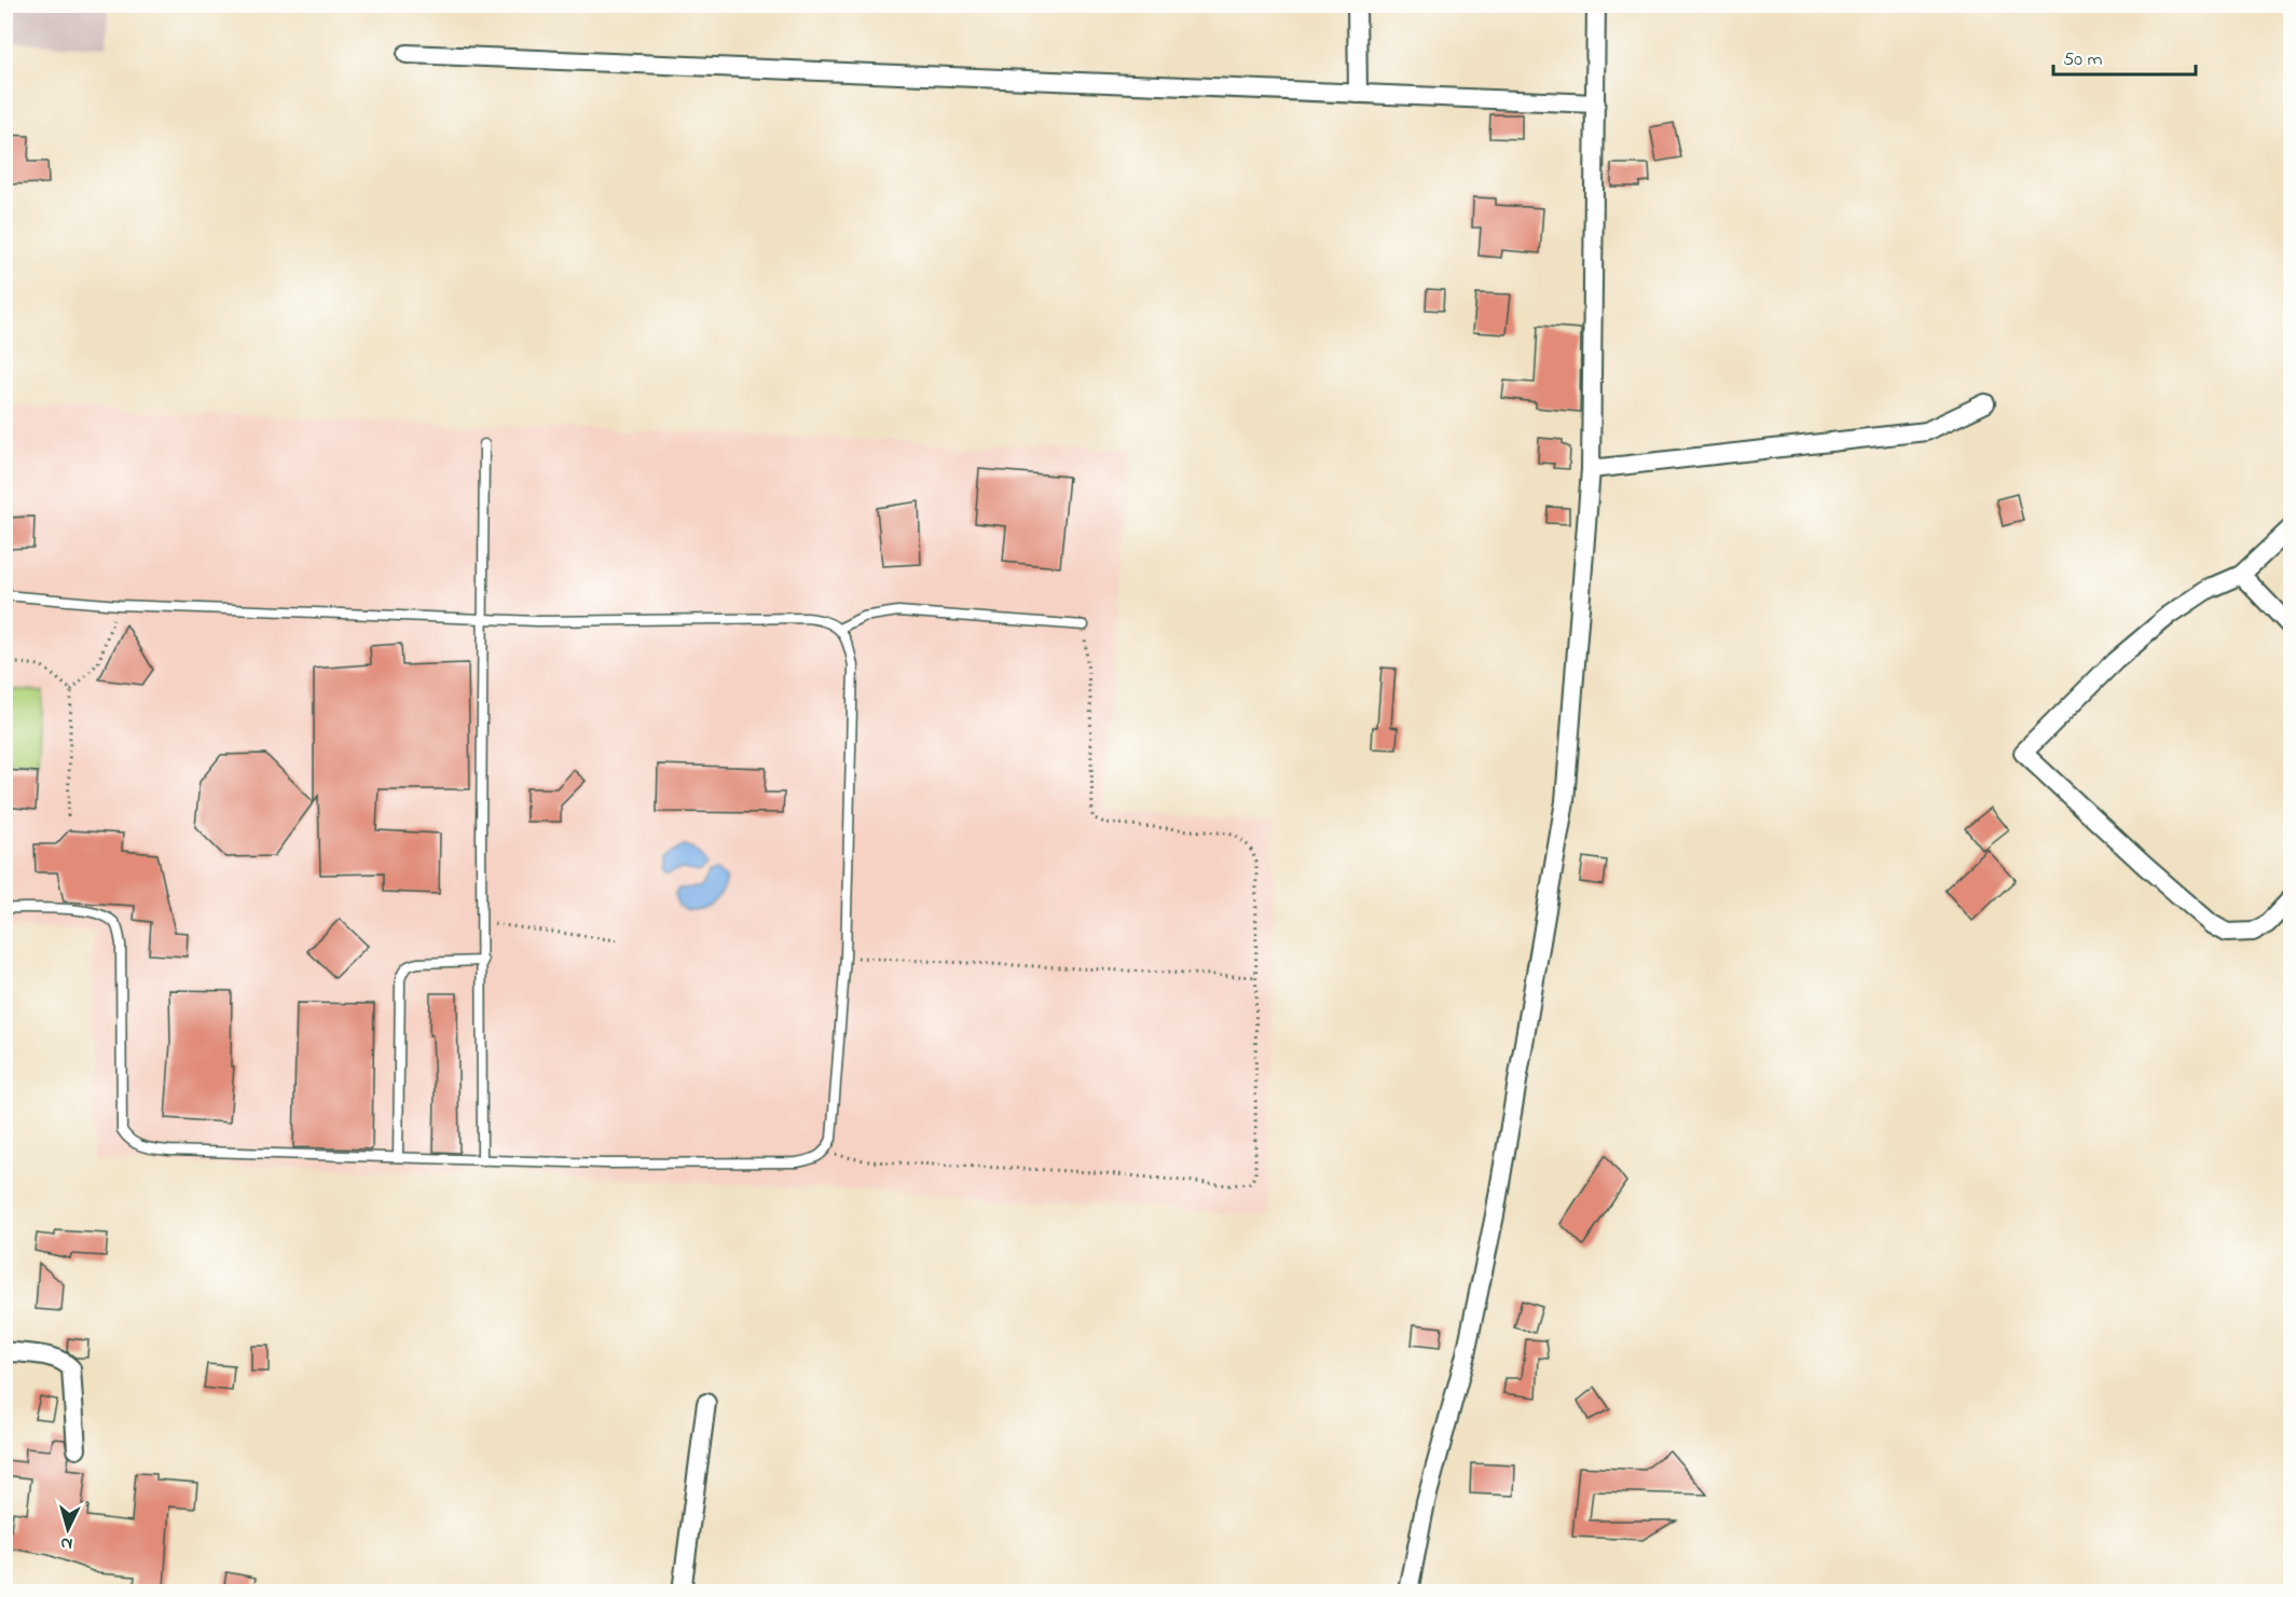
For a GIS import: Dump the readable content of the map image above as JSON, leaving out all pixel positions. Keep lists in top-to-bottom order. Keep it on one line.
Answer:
{"scale_bar":"50 m","north":"bottom"}
